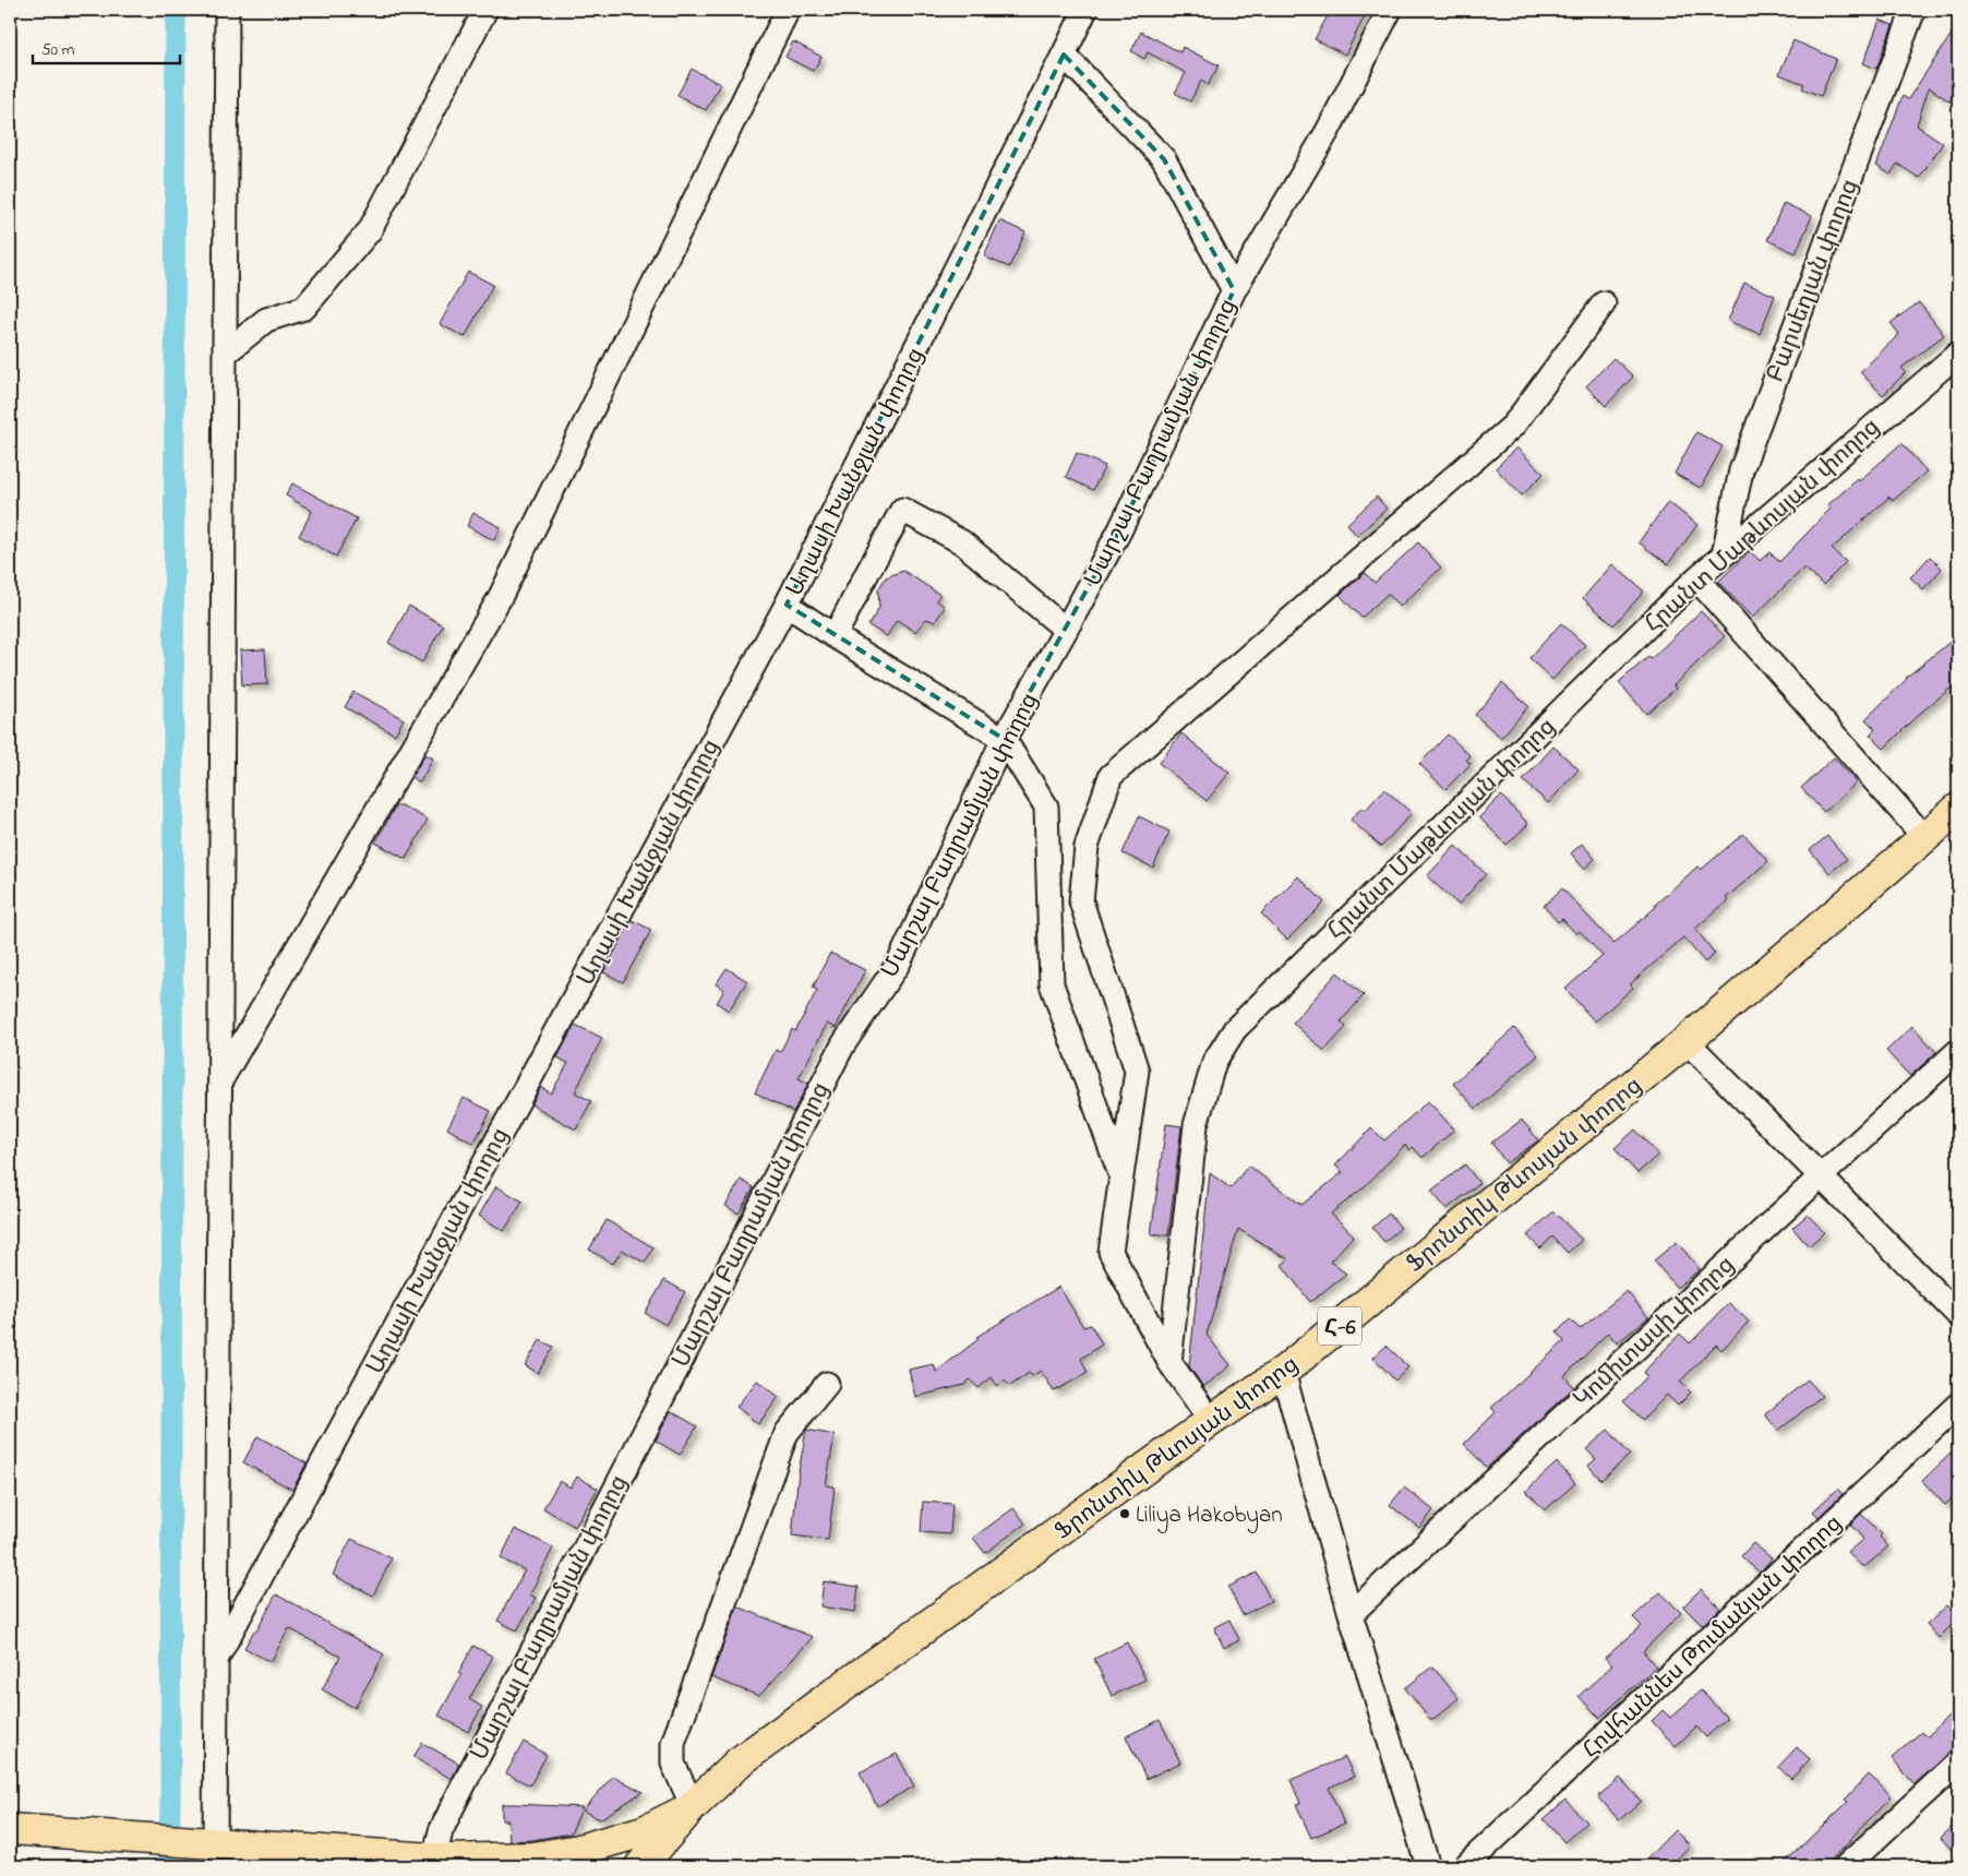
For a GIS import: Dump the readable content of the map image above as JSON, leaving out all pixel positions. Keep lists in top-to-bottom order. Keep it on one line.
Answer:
{"streets":{"main road":["Ֆրոնտիկ Թևոսյան փողոց","Հ-6"],"street":["Բարսեղյան փողոց","Մարշալ Բաղրամյան փողոց","Աղասի Խանջյան փողոց","Հրանտ Մաթևոսյան փողոց","Կոմիտասի փողոց","Հովհաննես Թումանյան փողոց"]},"crossings":[["Բարսեղյան փողոց","Հրանտ Մաթևոսյան փողոց"],["Մարշալ Բաղրամյան փողոց","Աղասի Խանջյան փողոց"]],"places":["Liliya Hakobyan"],"scale_bar":"50 m"}
